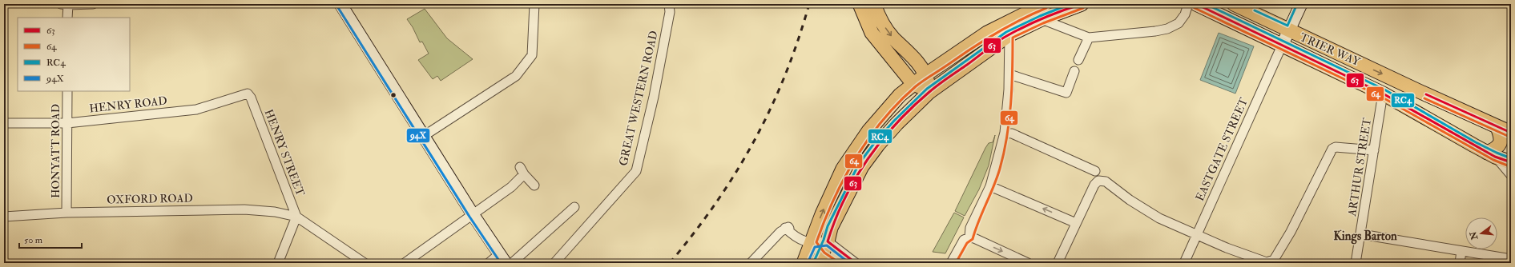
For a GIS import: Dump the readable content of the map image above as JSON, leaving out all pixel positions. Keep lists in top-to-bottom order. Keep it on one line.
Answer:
{"streets":{"main road":["TRIER WAY"],"street":["GREAT WESTERN ROAD","HENRY ROAD","EASTGATE STREET","HONYATT ROAD","HENRY STREET","ARTHUR STREET","OXFORD ROAD"]},"crossings":[["TRIER WAY","EASTGATE STREET"],["TRIER WAY","ARTHUR STREET"],["HENRY ROAD","HONYATT ROAD"],["HENRY ROAD","HENRY STREET"],["HONYATT ROAD","OXFORD ROAD"],["HENRY STREET","OXFORD ROAD"]],"districts":["Kings Barton"],"lines":["transit line 63","transit line RC4","transit line 94X","transit line 64"],"legend":["63","64","RC4","94X"],"scale_bar":"50 m","north":"left"}
